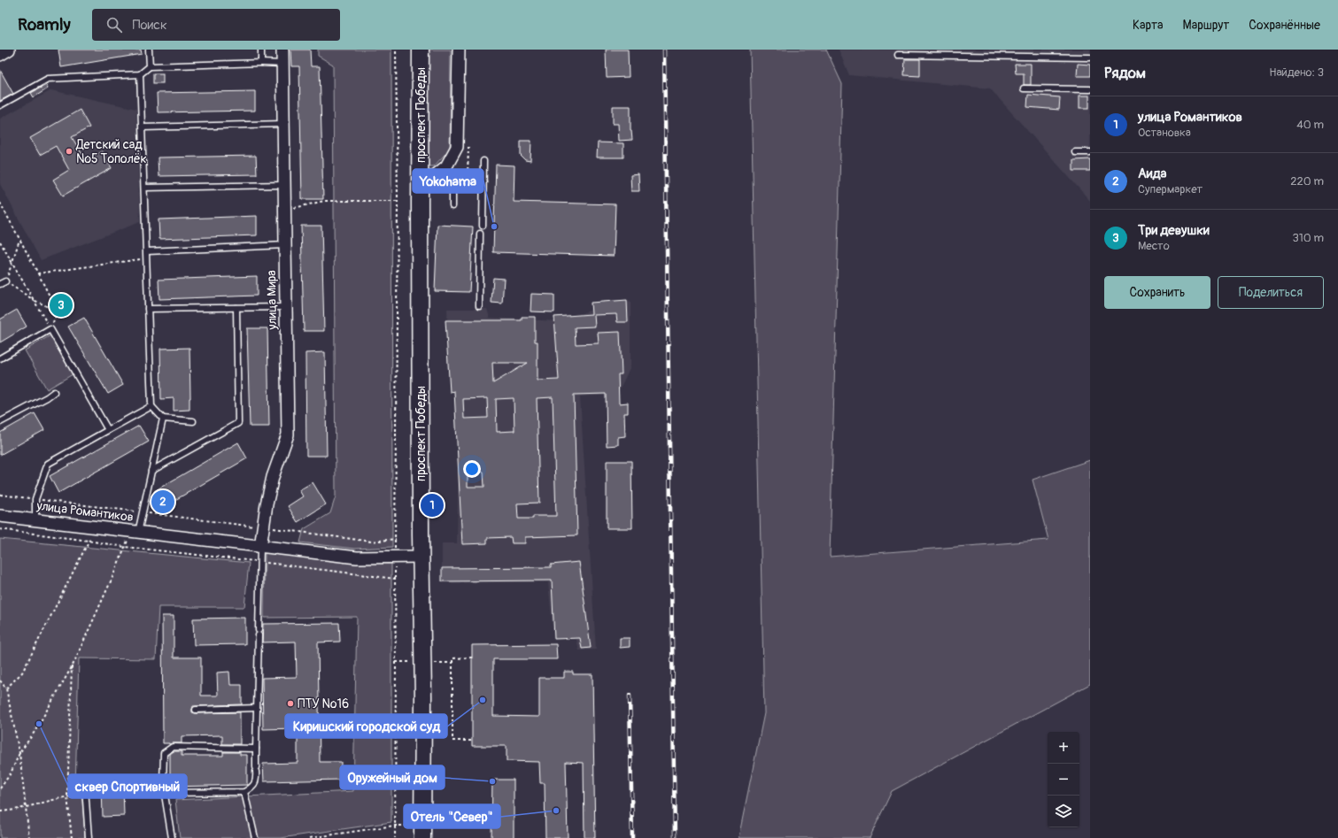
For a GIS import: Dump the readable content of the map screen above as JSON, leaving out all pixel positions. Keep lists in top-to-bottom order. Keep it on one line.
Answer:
{"streets":{"main road":["проспект Победы"],"street":["улица Мира","улица Романтиков"]},"crossings":[["проспект Победы","улица Романтиков"],["улица Мира","улица Романтиков"]],"places":["Детский сад №5 Тополёк","Yokohama","Киришский городской суд","ПТУ №16","сквер Спортивный","Оружейный дом","Отель \"Север\""],"page":{"header":"Roamly","search":"Поиск","nav":["Карта","Маршрут","Сохранённые"],"heading":["Рядом","Найдено: 3"],"list":[{"mark":"1","name":"улица Романтиков","note":"Остановка","value":"40 m"},{"mark":"2","name":"Аида","note":"Супермаркет","value":"220 m"},{"mark":"3","name":"Три девушки","note":"Место","value":"310 m"}],"buttons":["Сохранить","Поделиться"],"pins":["3","2","1"],"map_buttons":["+","−"]}}
